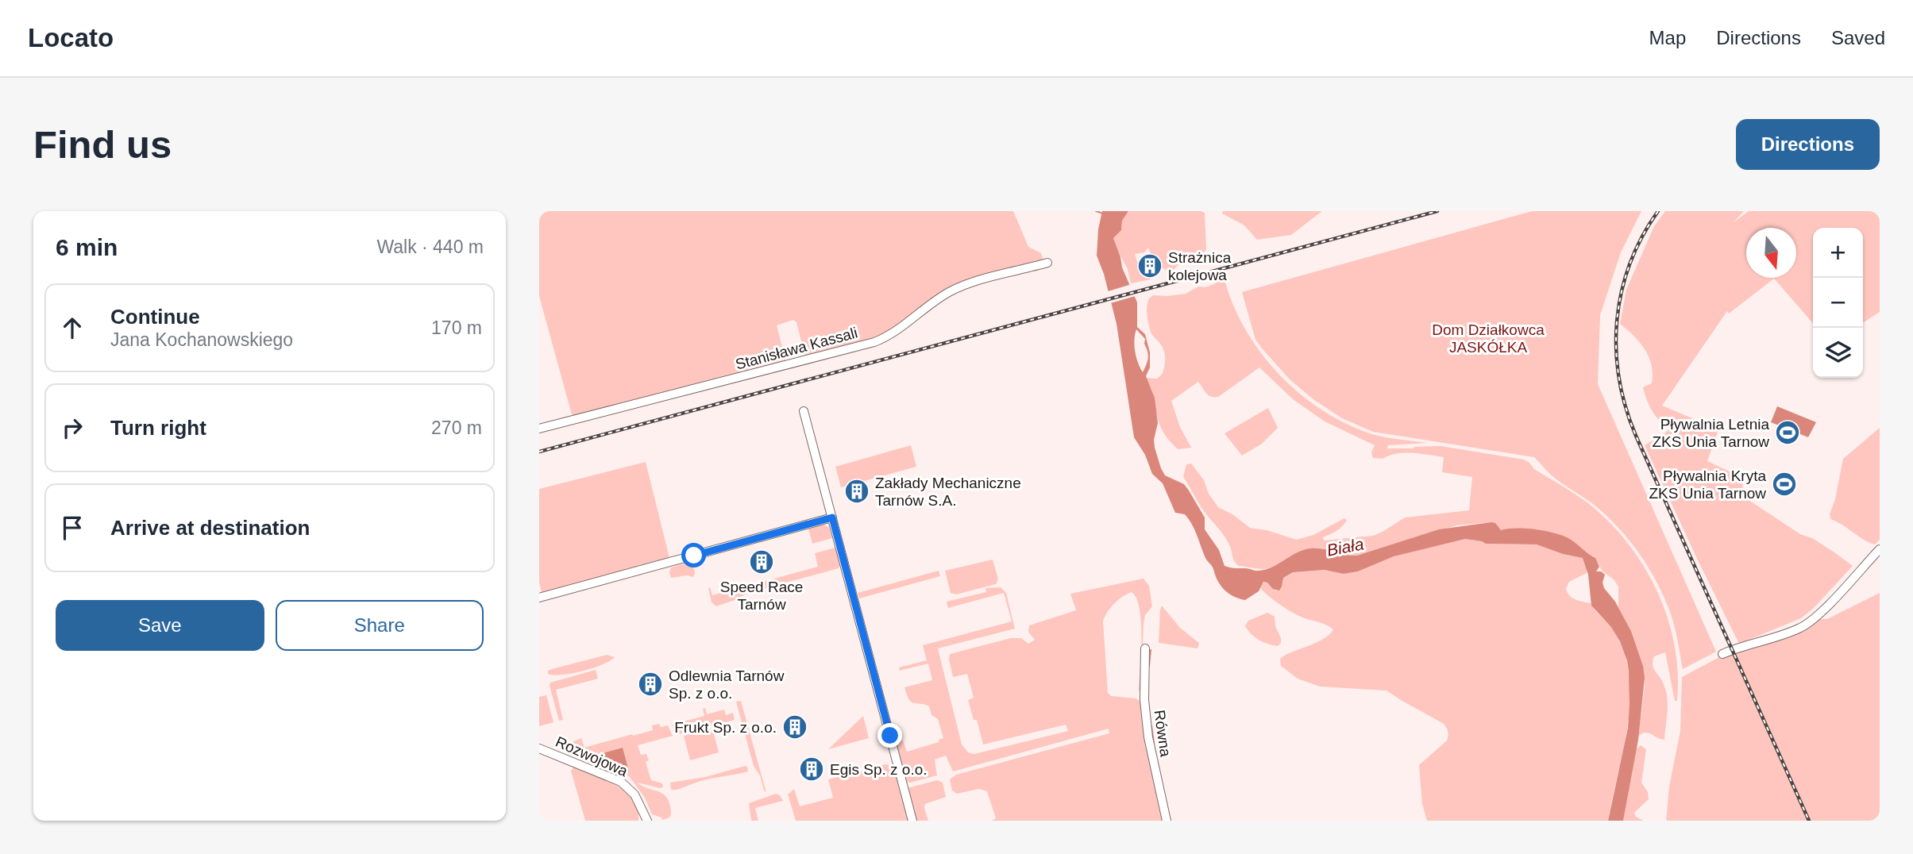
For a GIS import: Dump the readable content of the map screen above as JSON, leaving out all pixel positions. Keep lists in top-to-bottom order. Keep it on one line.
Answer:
{"streets":{"street":["Stanisława Kassali","Równa","Rozwojowa"]},"water":["Biała"],"parks":["Dom Działkowca JASKÓŁKA"],"places":{"building":["Strażnica kolejowa","Zakłady Mechaniczne Tarnów S.A.","Speed Race Tarnów","Odlewnia Tarnów Sp. z o.o.","Frukt Sp. z o.o.","Egis Sp. z o.o."],"sports":["Pływalnia Letnia ZKS Unia Tarnow","Pływalnia Kryta ZKS Unia Tarnow"]},"north":"bottom","page":{"header":"Locato","nav":["Map","Directions","Saved"],"buttons":["Directions",["Save","Share"]],"title":"Find us","heading":["6 min","Walk · 440 m"],"map_buttons":["+","−"],"list":[["Continue","Jana Kochanowskiego","170 m"],["Turn right","270 m"],"Arrive at destination"]}}
